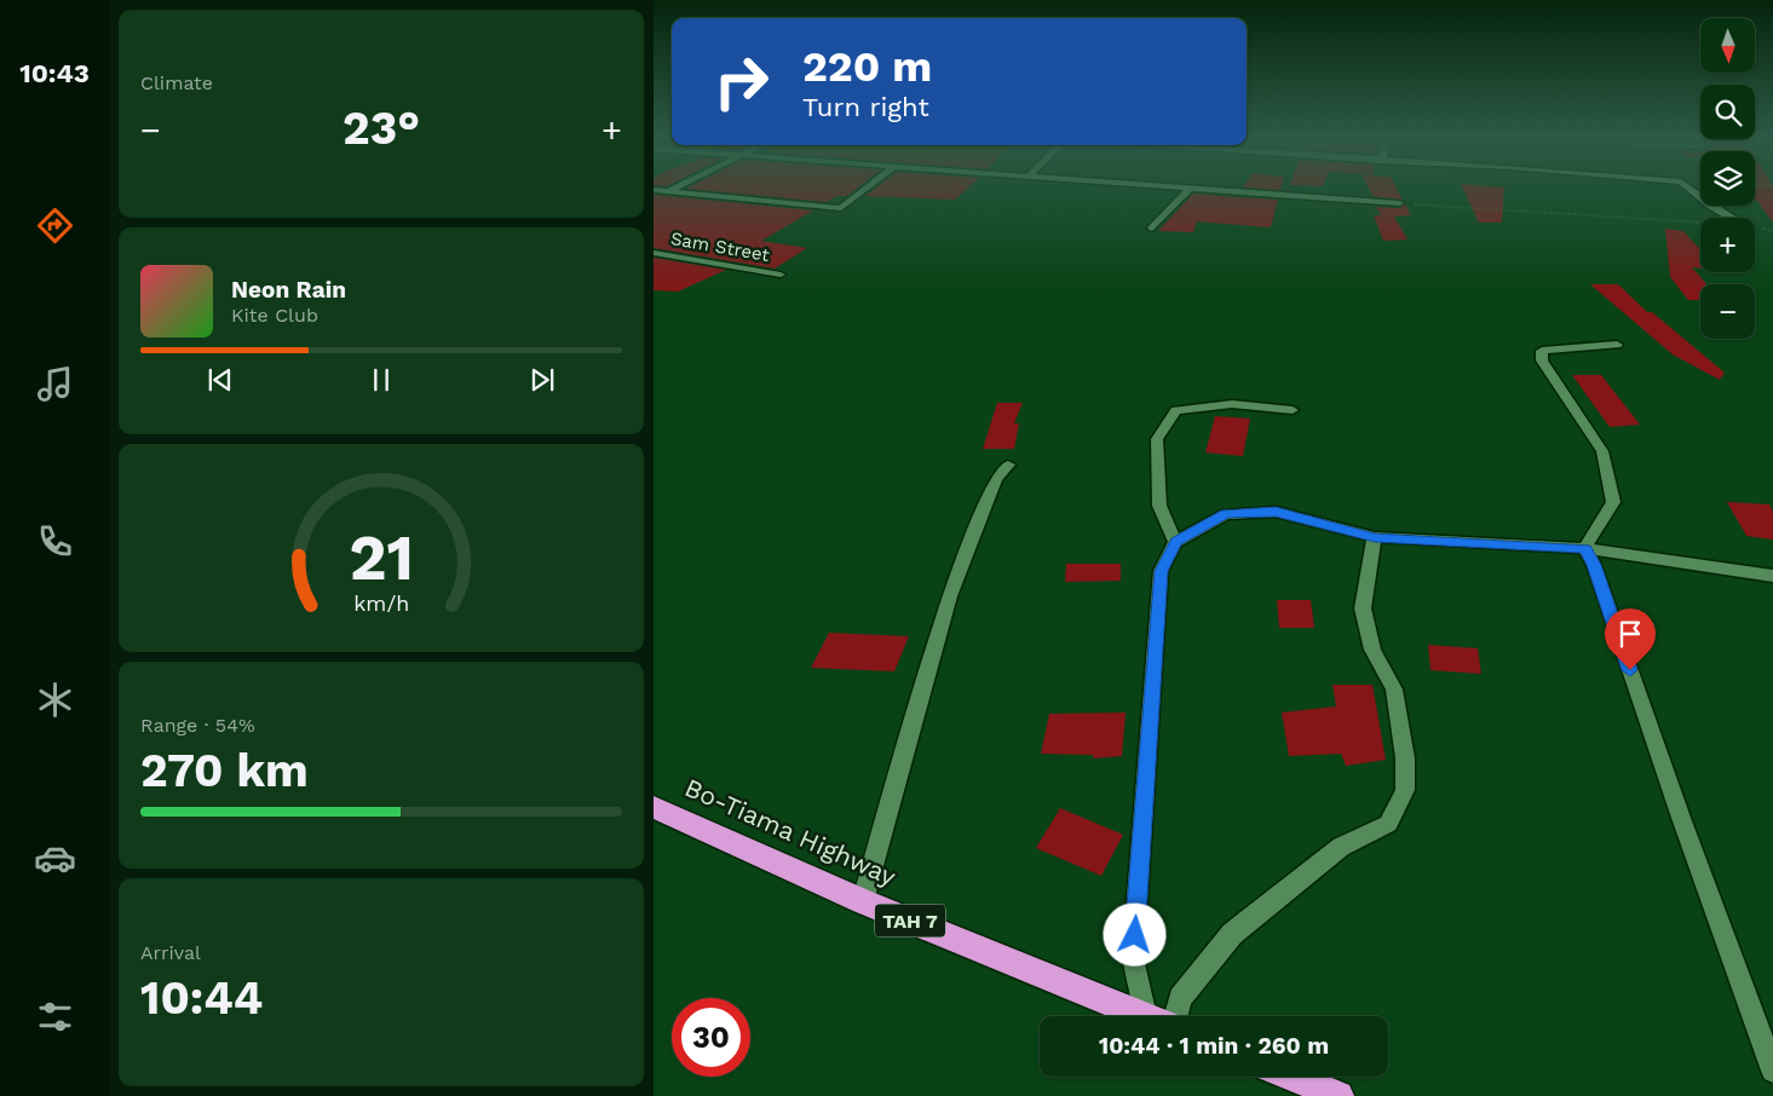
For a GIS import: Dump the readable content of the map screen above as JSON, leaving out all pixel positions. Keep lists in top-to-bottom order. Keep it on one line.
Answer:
{"streets":{"highway":["Bo-Tiama Highway","TAH 7"],"street":["Sam Street"]},"north":"bottom","page":{"tabs":"10:43","tile":["Climate",["Range · 54%","270 km"],["Arrival","10:44"]],"map_buttons":["+","−"],"turn":["220 m","Turn right"],"heat":["−","23°","+"],"song":["Neon Rain","Kite Club"],"limit":"30","trip":"10:44 · 1 min · 260 m","gauge":["21","km/h"]}}
